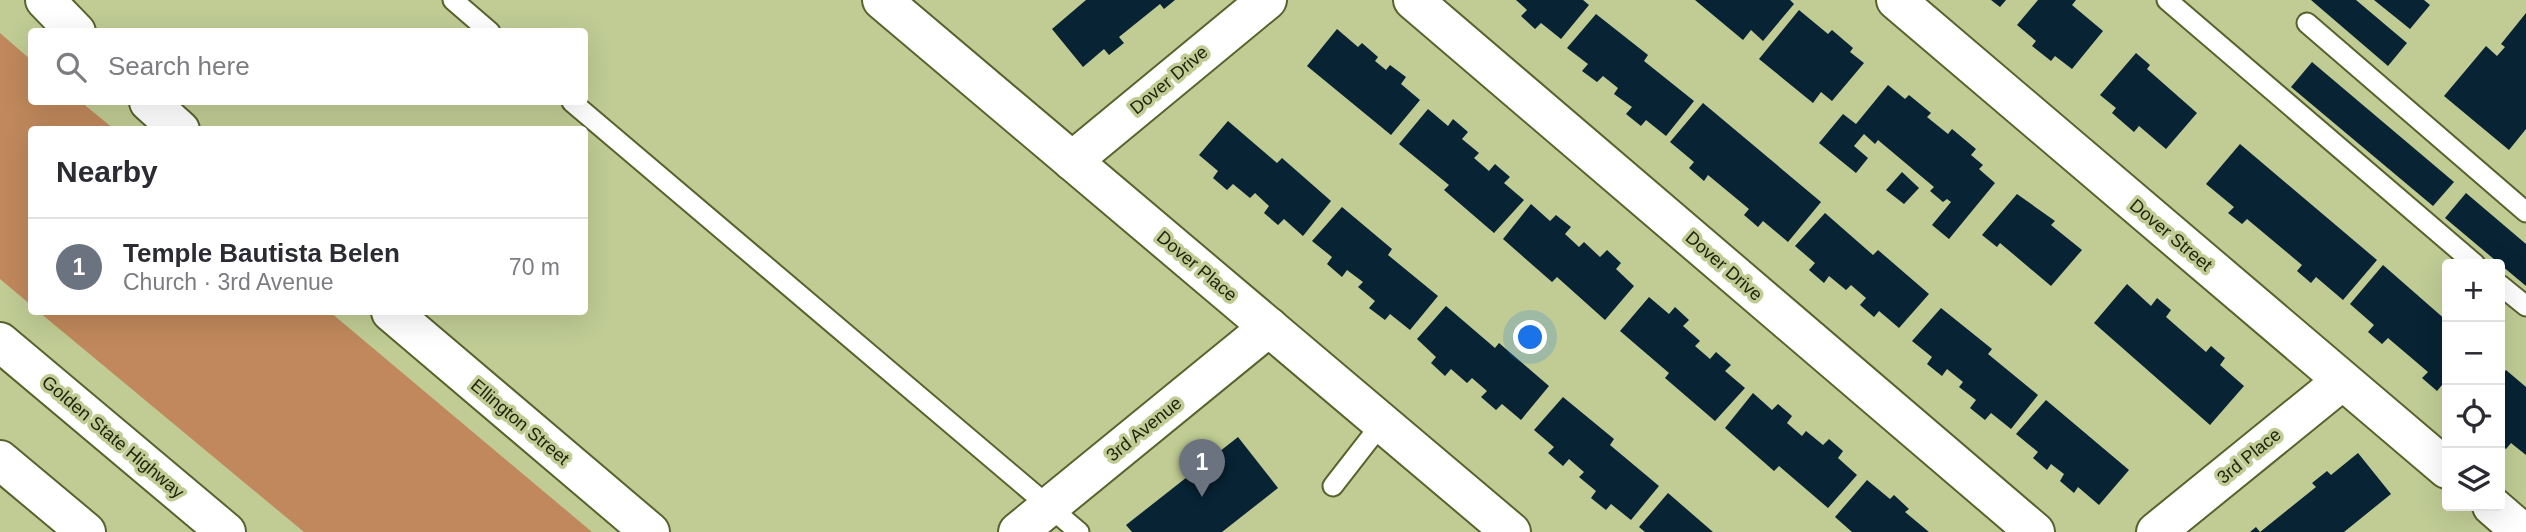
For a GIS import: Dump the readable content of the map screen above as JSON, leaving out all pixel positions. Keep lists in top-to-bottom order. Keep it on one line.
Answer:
{"streets":{"main road":["Dover Drive","Dover Street","Dover Place","Ellington Street","3rd Avenue","Golden State Highway","3rd Place"]},"crossings":[["Dover Drive","Dover Place"],["Dover Street","3rd Place"],["Dover Place","3rd Avenue"]],"page":{"search":"Search here","heading":"Nearby","list":[{"mark":"1","name":"Temple Bautista Belen","note":"Church · 3rd Avenue","value":"70 m"}],"map_buttons":["+","−"],"pins":"1"}}
